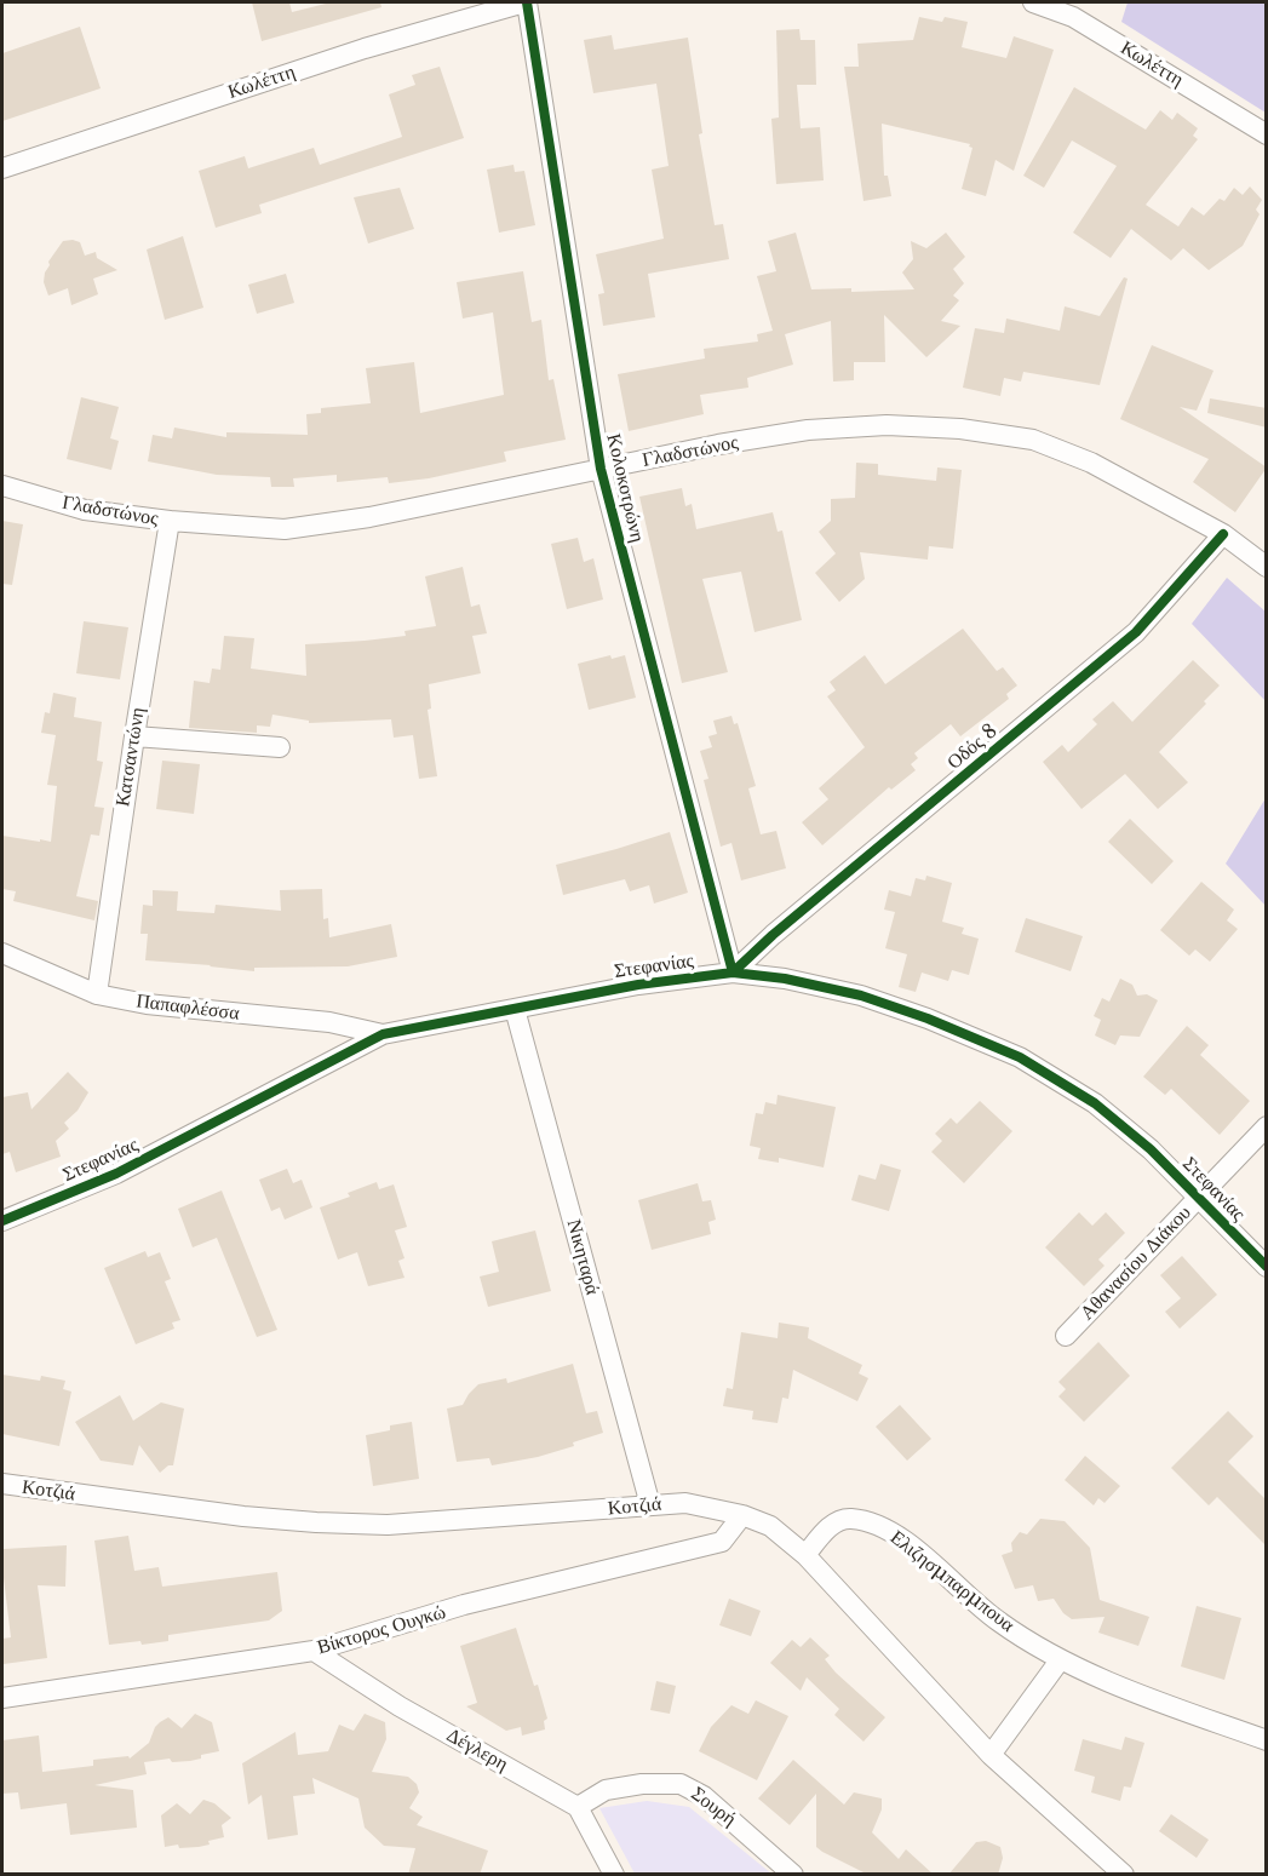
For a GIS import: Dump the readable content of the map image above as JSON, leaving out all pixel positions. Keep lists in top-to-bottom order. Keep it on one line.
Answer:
{"streets":{"street":["Κωλέττη","Γλαδστώνος","Κολοκοτρώνη","Οδός 8","Κατσαντώνη","Στεφανίας","Παπαφλέσσα","Νικηταρά","Αθανασίου Διάκου","Κοτζιά","Ελιζησμπαρμπουα","Βίκτορος Ουγκώ","Δέγλερη","Σουρή"]},"crossings":[["Κωλέττη","Κολοκοτρώνη"],["Γλαδστώνος","Κολοκοτρώνη"],["Γλαδστώνος","Οδός 8"],["Γλαδστώνος","Κατσαντώνη"],["Κολοκοτρώνη","Οδός 8"],["Κολοκοτρώνη","Στεφανίας"],["Οδός 8","Στεφανίας"],["Κατσαντώνη","Παπαφλέσσα"],["Στεφανίας","Παπαφλέσσα"],["Στεφανίας","Νικηταρά"],["Στεφανίας","Αθανασίου Διάκου"],["Νικηταρά","Κοτζιά"],["Κοτζιά","Ελιζησμπαρμπουα"],["Κοτζιά","Βίκτορος Ουγκώ"],["Βίκτορος Ουγκώ","Δέγλερη"],["Δέγλερη","Σουρή"]]}
